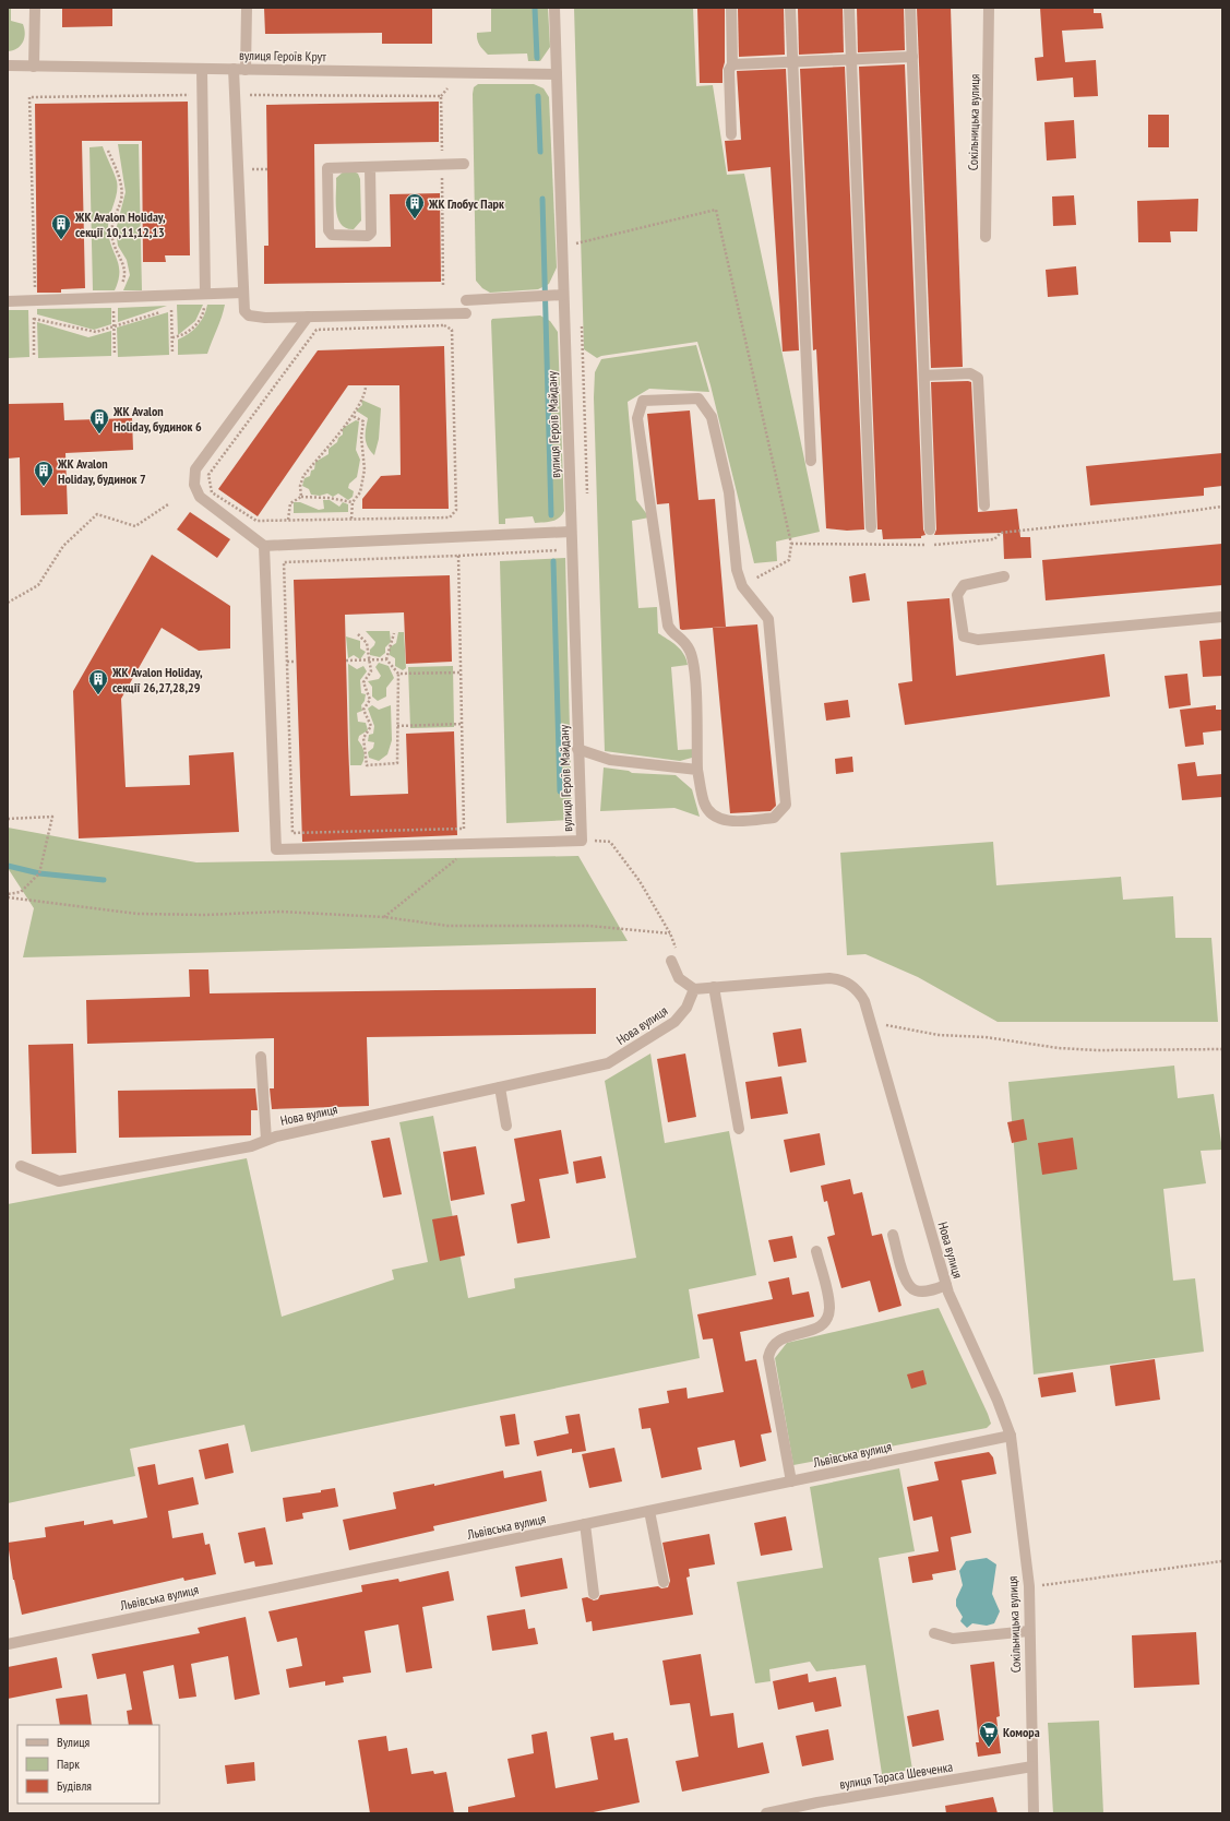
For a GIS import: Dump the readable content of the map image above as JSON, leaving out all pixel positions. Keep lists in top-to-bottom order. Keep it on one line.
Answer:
{"streets":{"street":["вулиця Героїв Крут","Сокільницька вулиця","вулиця Героїв Майдану","Нова вулиця","Львівська вулиця","вулиця Тараса Шевченка"]},"crossings":[["вулиця Героїв Крут","вулиця Героїв Майдану"],["Сокільницька вулиця","Нова вулиця"],["Сокільницька вулиця","Львівська вулиця"],["Сокільницька вулиця","вулиця Тараса Шевченка"],["Нова вулиця","Львівська вулиця"]],"places":{"building":["ЖК Глобус Парк","ЖК Avalon Holiday, секції 10,11,12,13","ЖК Avalon Holiday, будинок 6","ЖК Avalon Holiday, будинок 7","ЖК Avalon Holiday, секції 26,27,28,29"],"supermarket":["Комора"]},"legend":["Вулиця","Парк","Будівля"]}
